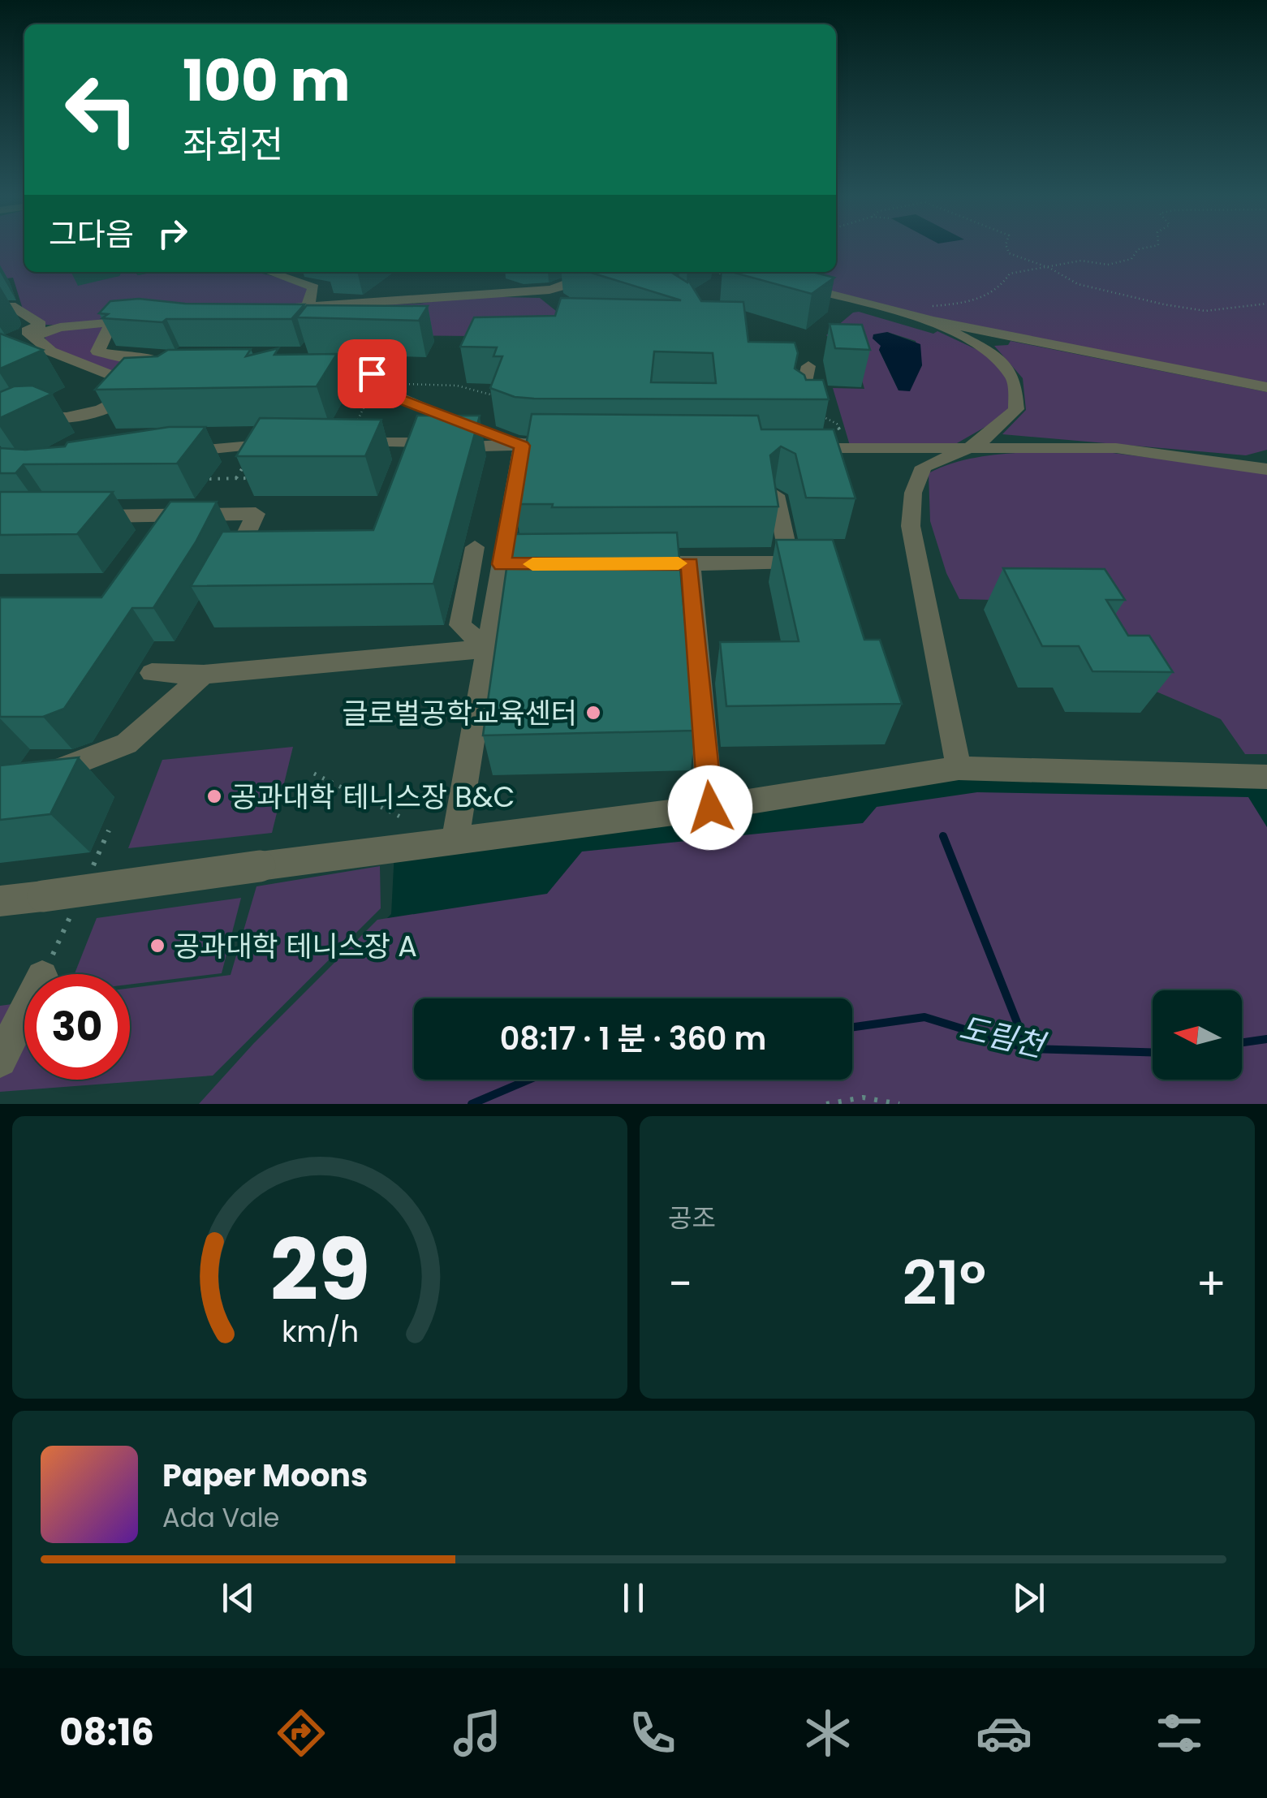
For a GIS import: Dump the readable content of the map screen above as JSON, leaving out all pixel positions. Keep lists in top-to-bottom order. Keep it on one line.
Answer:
{"water":["도림천"],"places":["글로벌공학교육센터","공과대학 테니스장 B&C","공과대학 테니스장 A"],"north":"left","page":{"turn":["100 m","좌회전"],"then":"그다음","limit":"30","trip":"08:17 · 1 분 · 360 m","tile":"공조","heat":["−","21°","+"],"song":["Paper Moons","Ada Vale"],"tabs":"08:16","gauge":["29","km/h"]}}
